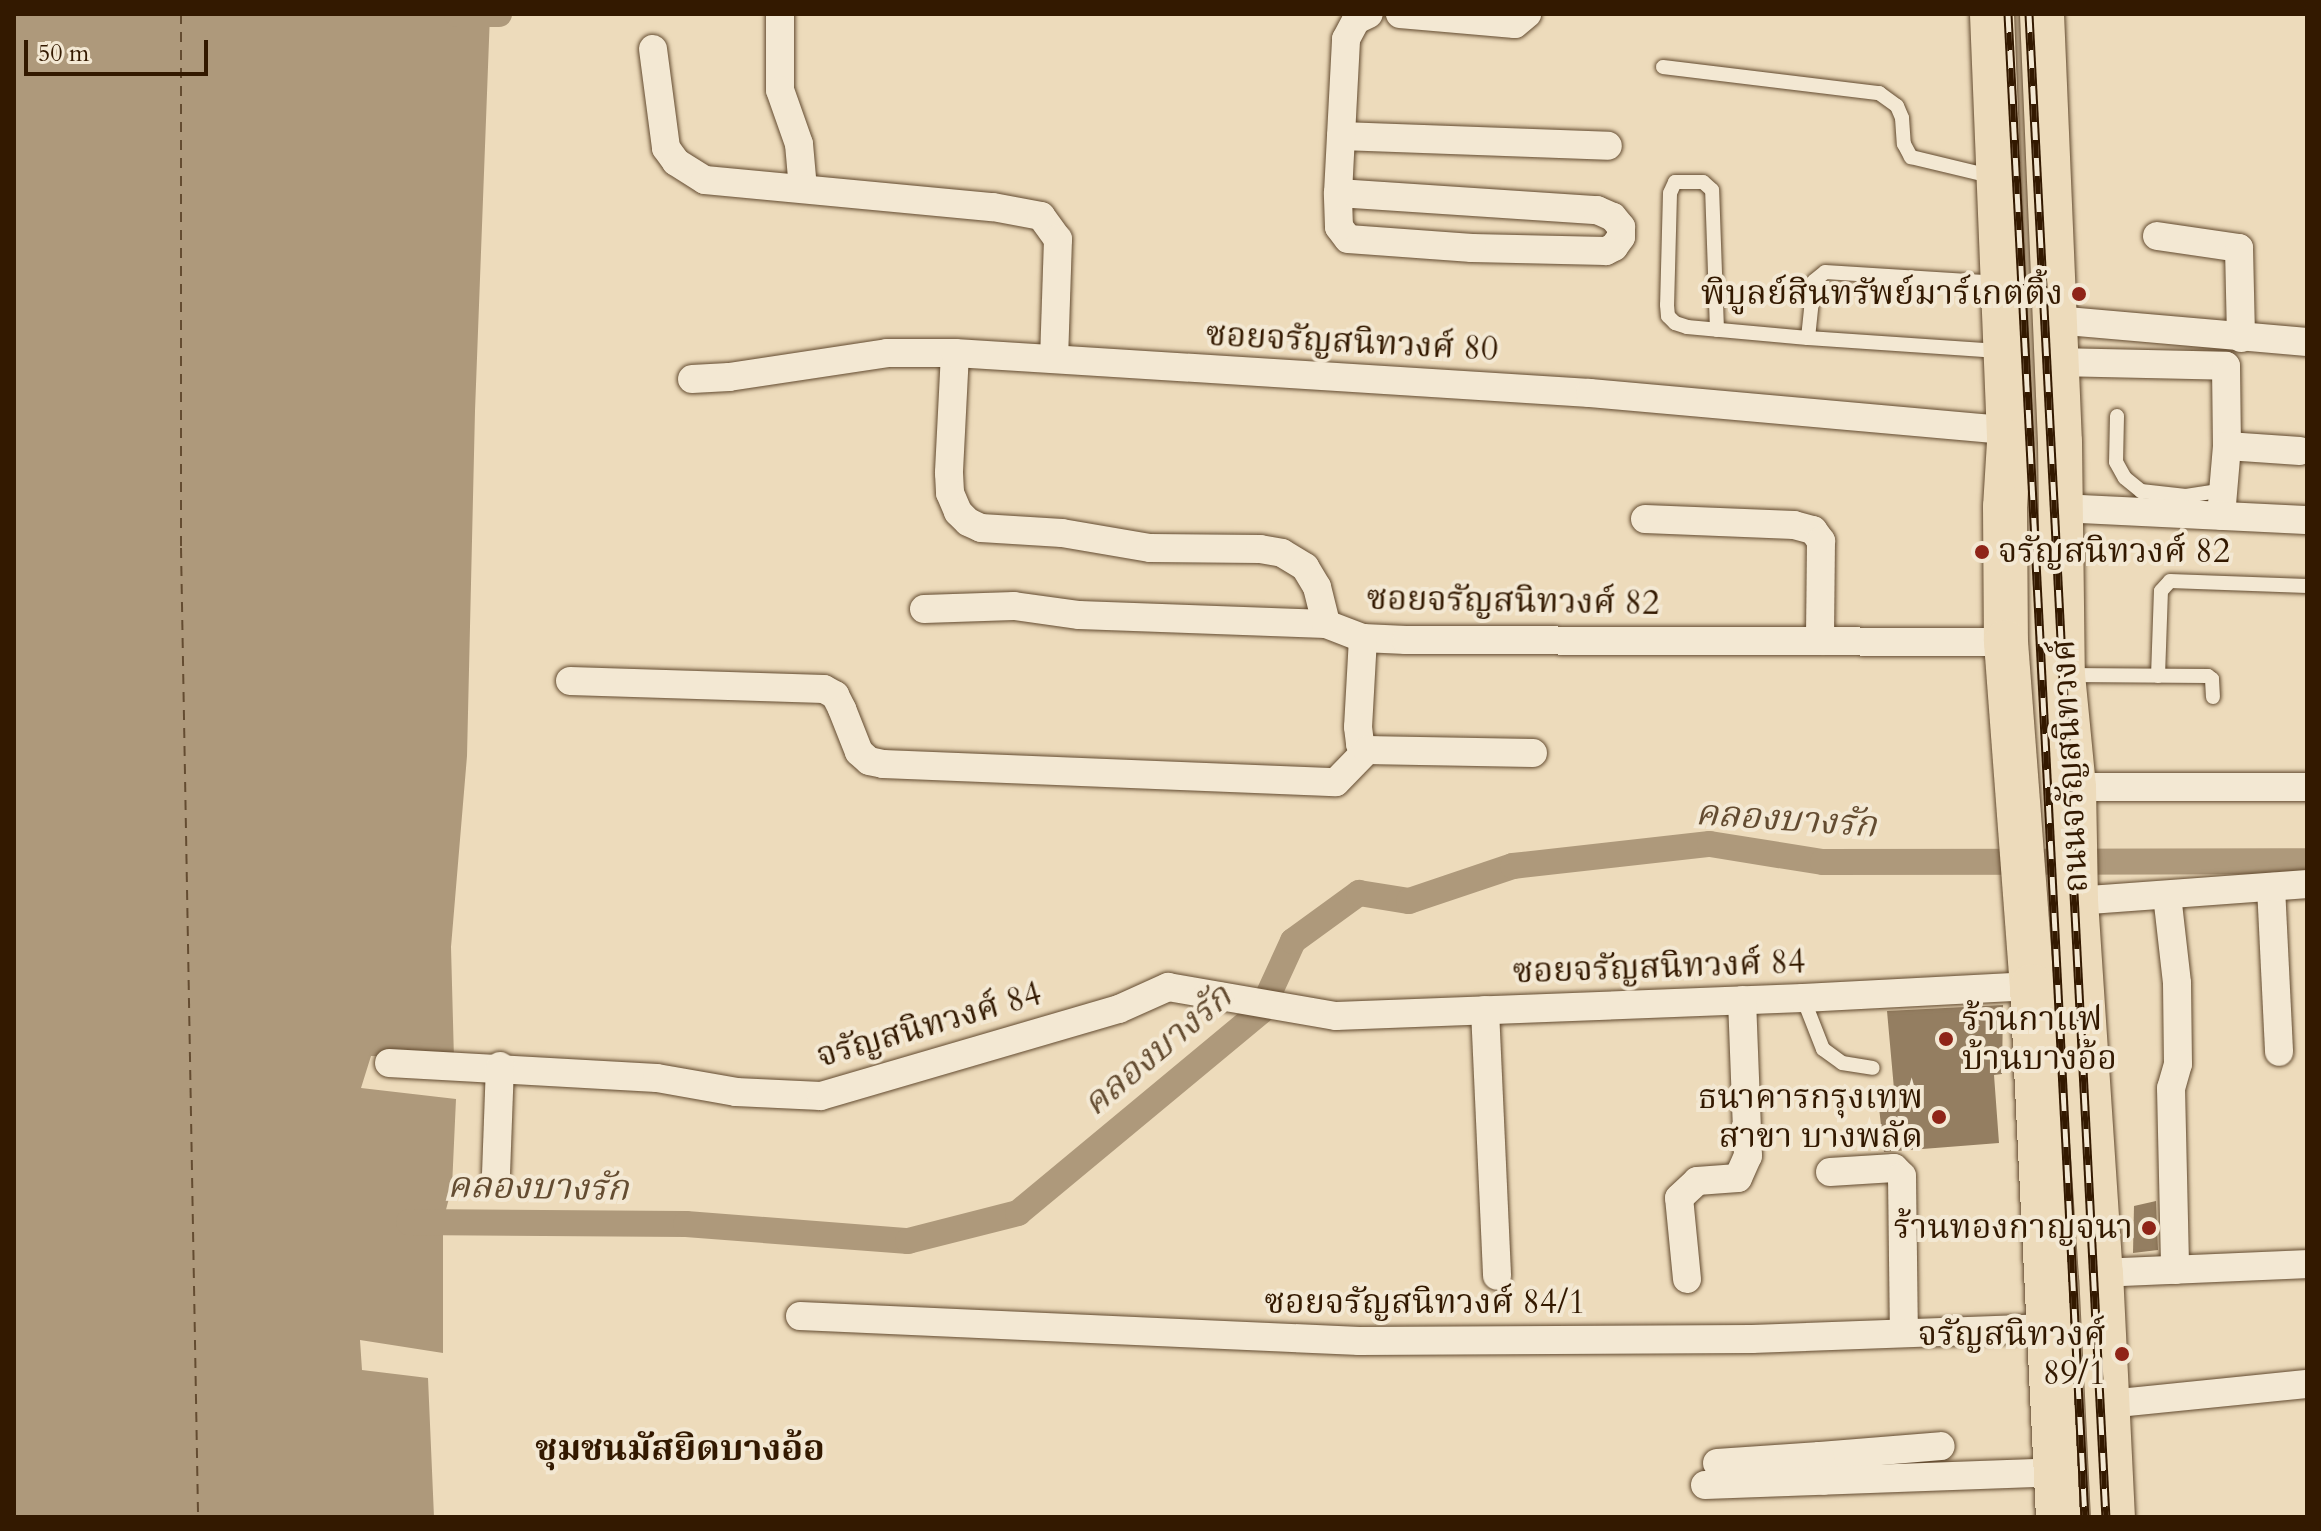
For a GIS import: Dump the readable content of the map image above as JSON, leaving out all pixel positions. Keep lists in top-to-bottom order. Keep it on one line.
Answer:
{"streets":{"main road":["ถนนจรัญสนิทวงศ์"],"street":["ซอยจรัญสนิทวงศ์ 80","ซอยจรัญสนิทวงศ์ 82","ซอยจรัญสนิทวงศ์ 84","จรัญสนิทวงศ์ 84","ซอยจรัญสนิทวงศ์ 84/1"]},"crossings":[["ซอยจรัญสนิทวงศ์ 80","ถนนจรัญสนิทวงศ์"],["ซอยจรัญสนิทวงศ์ 82","ถนนจรัญสนิทวงศ์"],["ถนนจรัญสนิทวงศ์","ซอยจรัญสนิทวงศ์ 84"],["ถนนจรัญสนิทวงศ์","ซอยจรัญสนิทวงศ์ 84/1"],["ซอยจรัญสนิทวงศ์ 84","จรัญสนิทวงศ์ 84"]],"districts":["ชุมชนมัสยิดบางอ้อ"],"water":["คลองบางรัก"],"places":["พิบูลย์สินทรัพย์มาร์เกตติ้ง","จรัญสนิทวงศ์ 82","ร้านกาแฟ บ้านบางอ้อ","ธนาคารกรุงเทพ สาขา บางพลัด","ร้านทองกาญจนา","จรัญสนิทวงศ์ 89/1"],"scale_bar":"50 m"}
